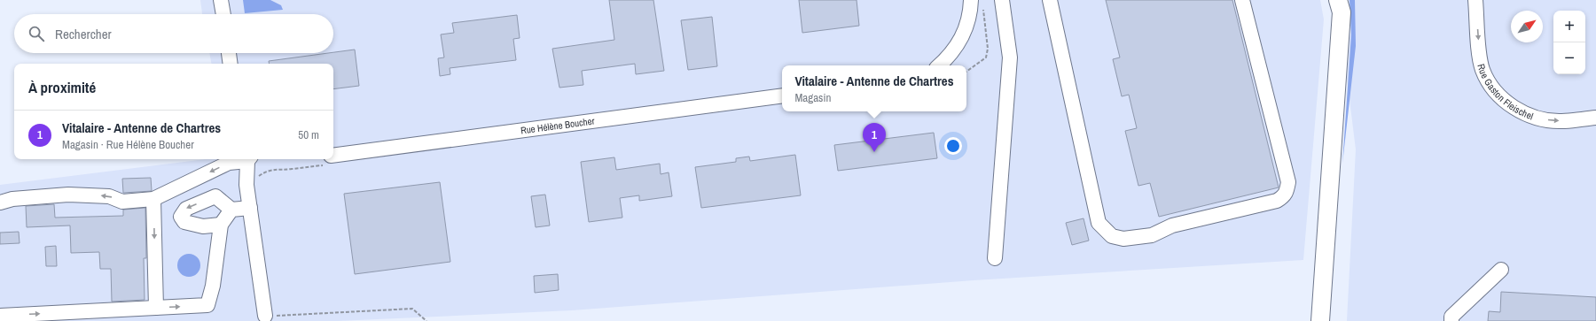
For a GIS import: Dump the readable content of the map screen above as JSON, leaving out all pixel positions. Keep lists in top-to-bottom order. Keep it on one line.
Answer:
{"streets":{"street":["Rue Gaston Fleischel","Rue Hélène Boucher"]},"one_way":["Rue Gaston Fleischel"],"north":"top right","page":{"map_buttons":["+","−"],"search":"Rechercher","heading":"À proximité","popup":["Vitalaire - Antenne de Chartres","Magasin"],"list":[{"mark":"1","name":"Vitalaire - Antenne de Chartres","note":"Magasin · Rue Hélène Boucher","value":"50 m"}],"pins":"1"}}
